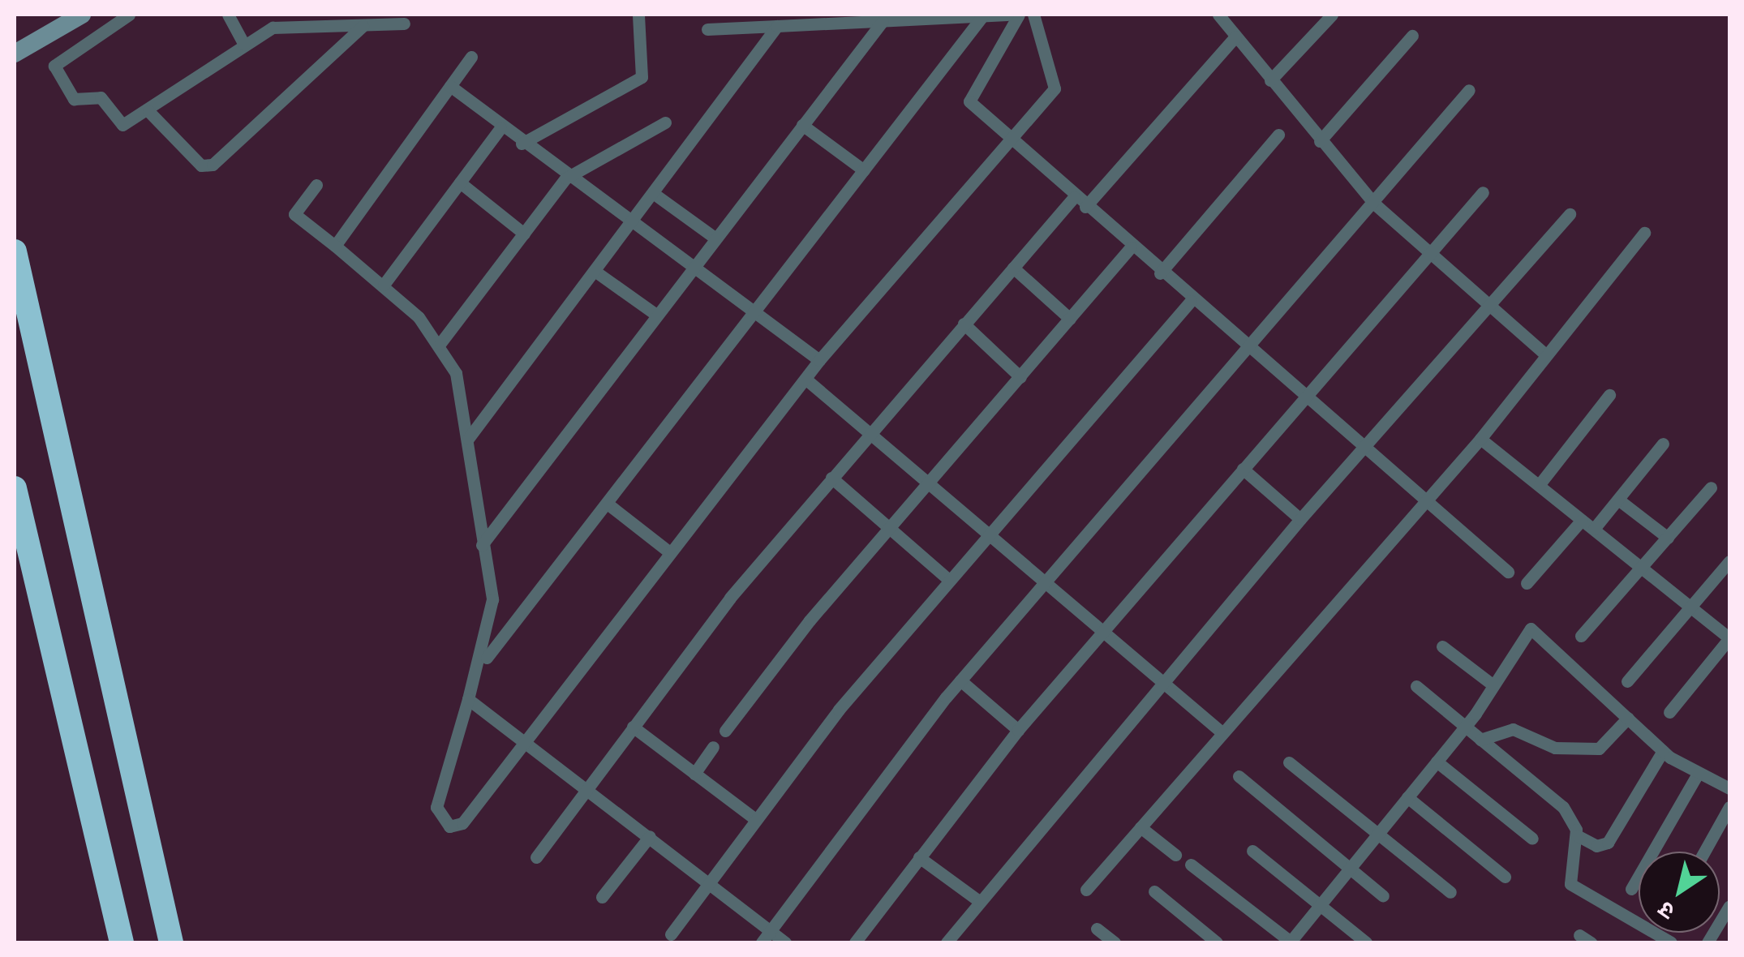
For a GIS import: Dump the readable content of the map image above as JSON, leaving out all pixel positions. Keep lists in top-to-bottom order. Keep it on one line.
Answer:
{"north":"bottom left"}
